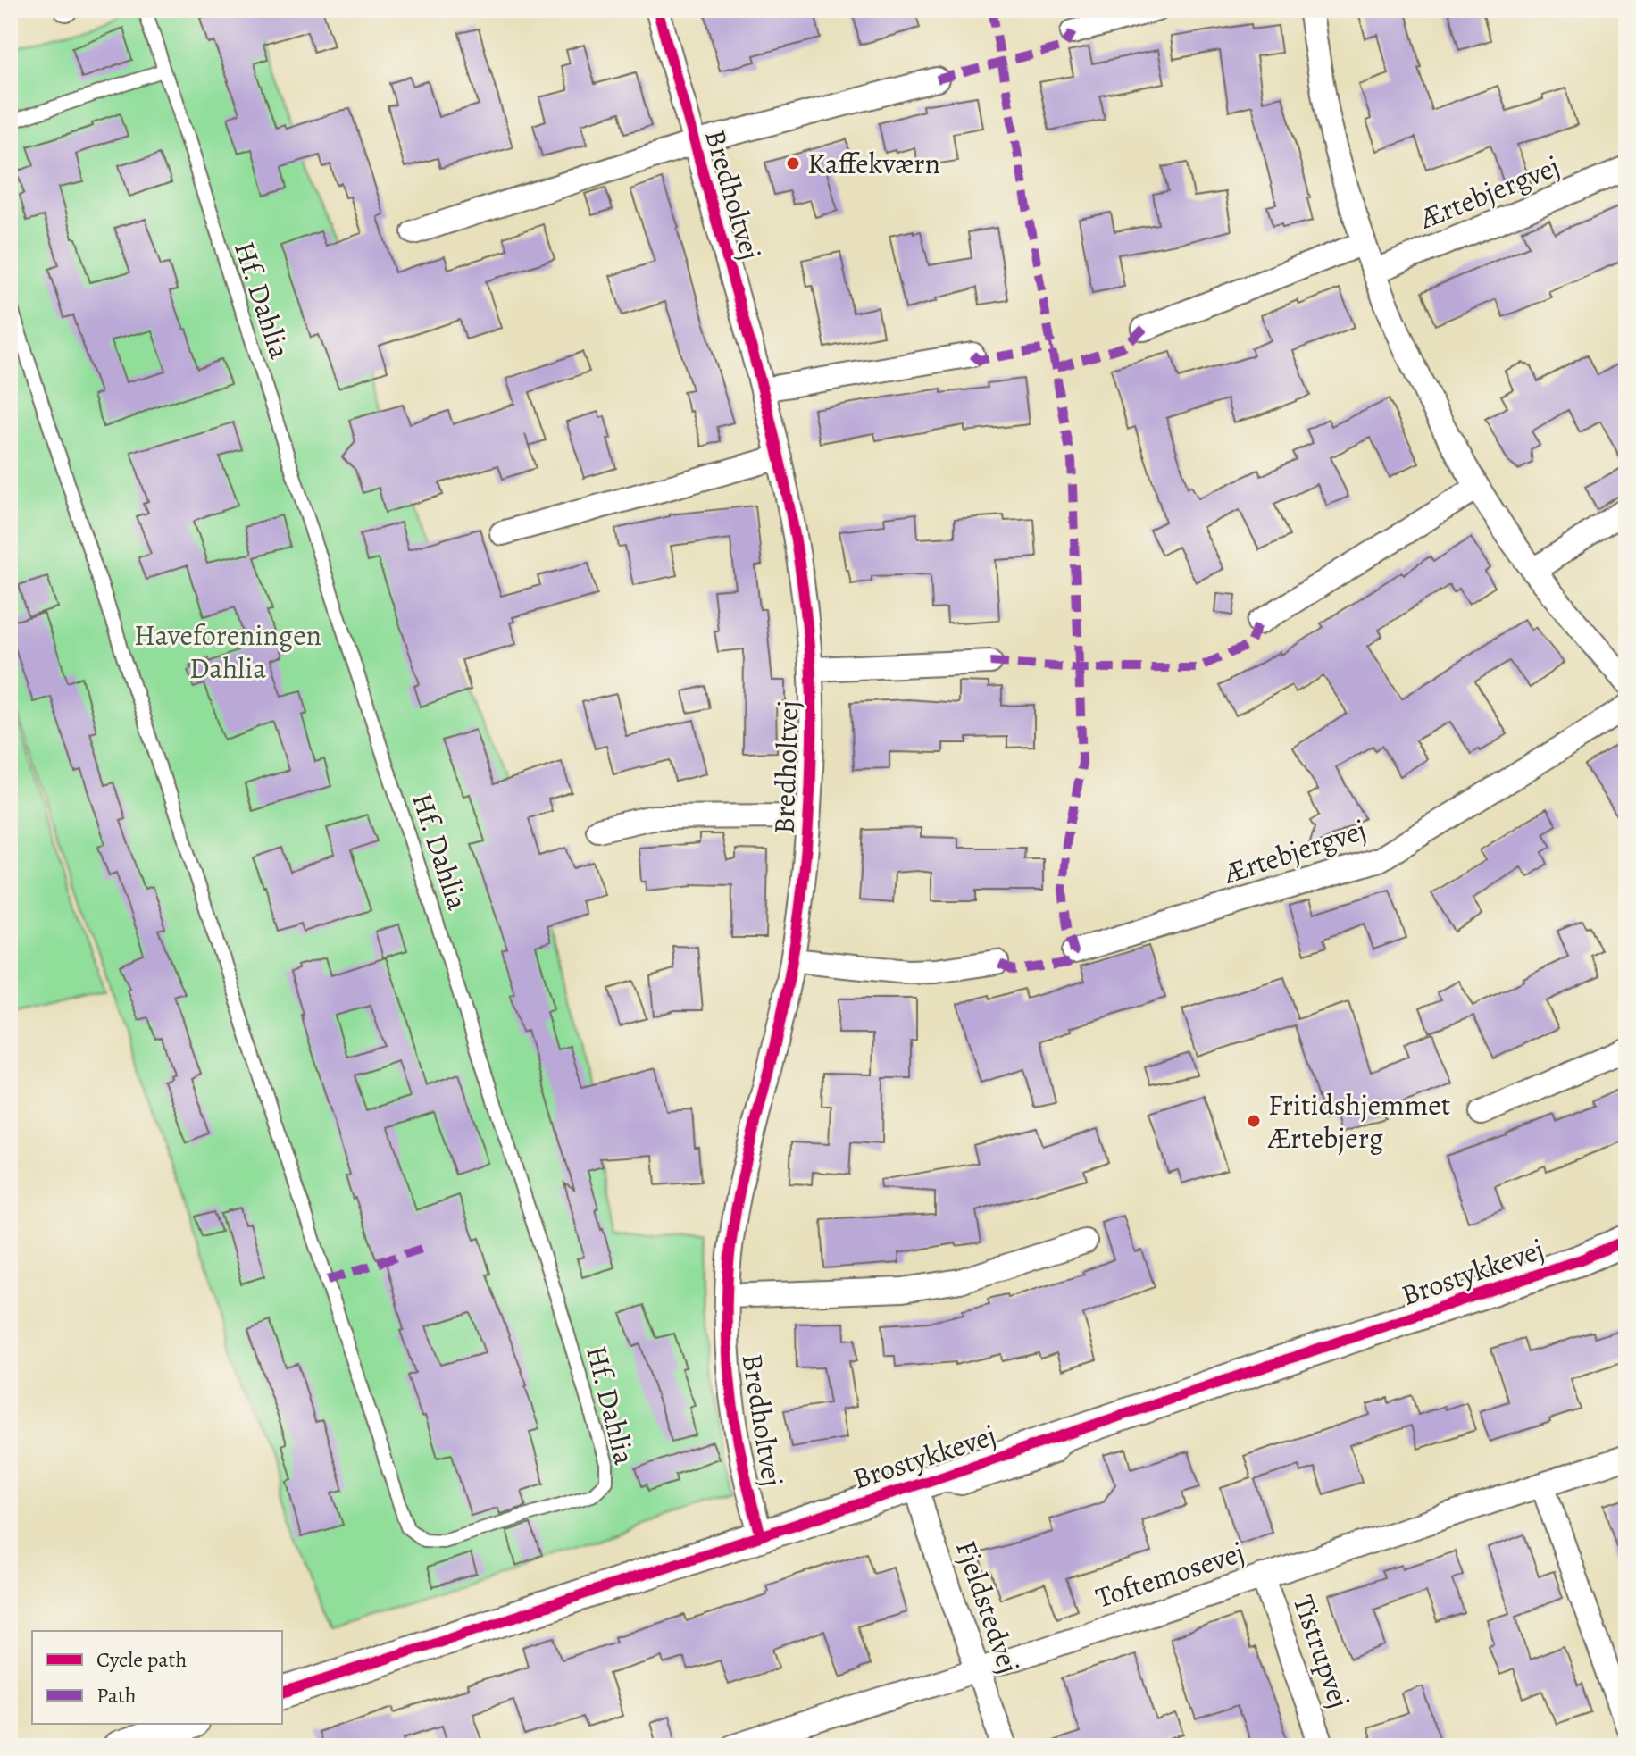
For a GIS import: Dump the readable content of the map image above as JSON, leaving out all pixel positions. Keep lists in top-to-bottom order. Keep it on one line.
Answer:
{"streets":{"street":["Ærtebjergvej","Bredholtvej","Brostykkevej","Toftemosevej","Fjeldstedvej","Tistrupvej"],"lane":["Hf. Dahlia"]},"crossings":[["Bredholtvej","Brostykkevej"],["Brostykkevej","Fjeldstedvej"],["Toftemosevej","Fjeldstedvej"],["Toftemosevej","Tistrupvej"]],"parks":["Haveforeningen Dahlia"],"places":["Kaffekværn","Fritidshjemmet Ærtebjerg"],"legend":["Cycle path","Path"]}
